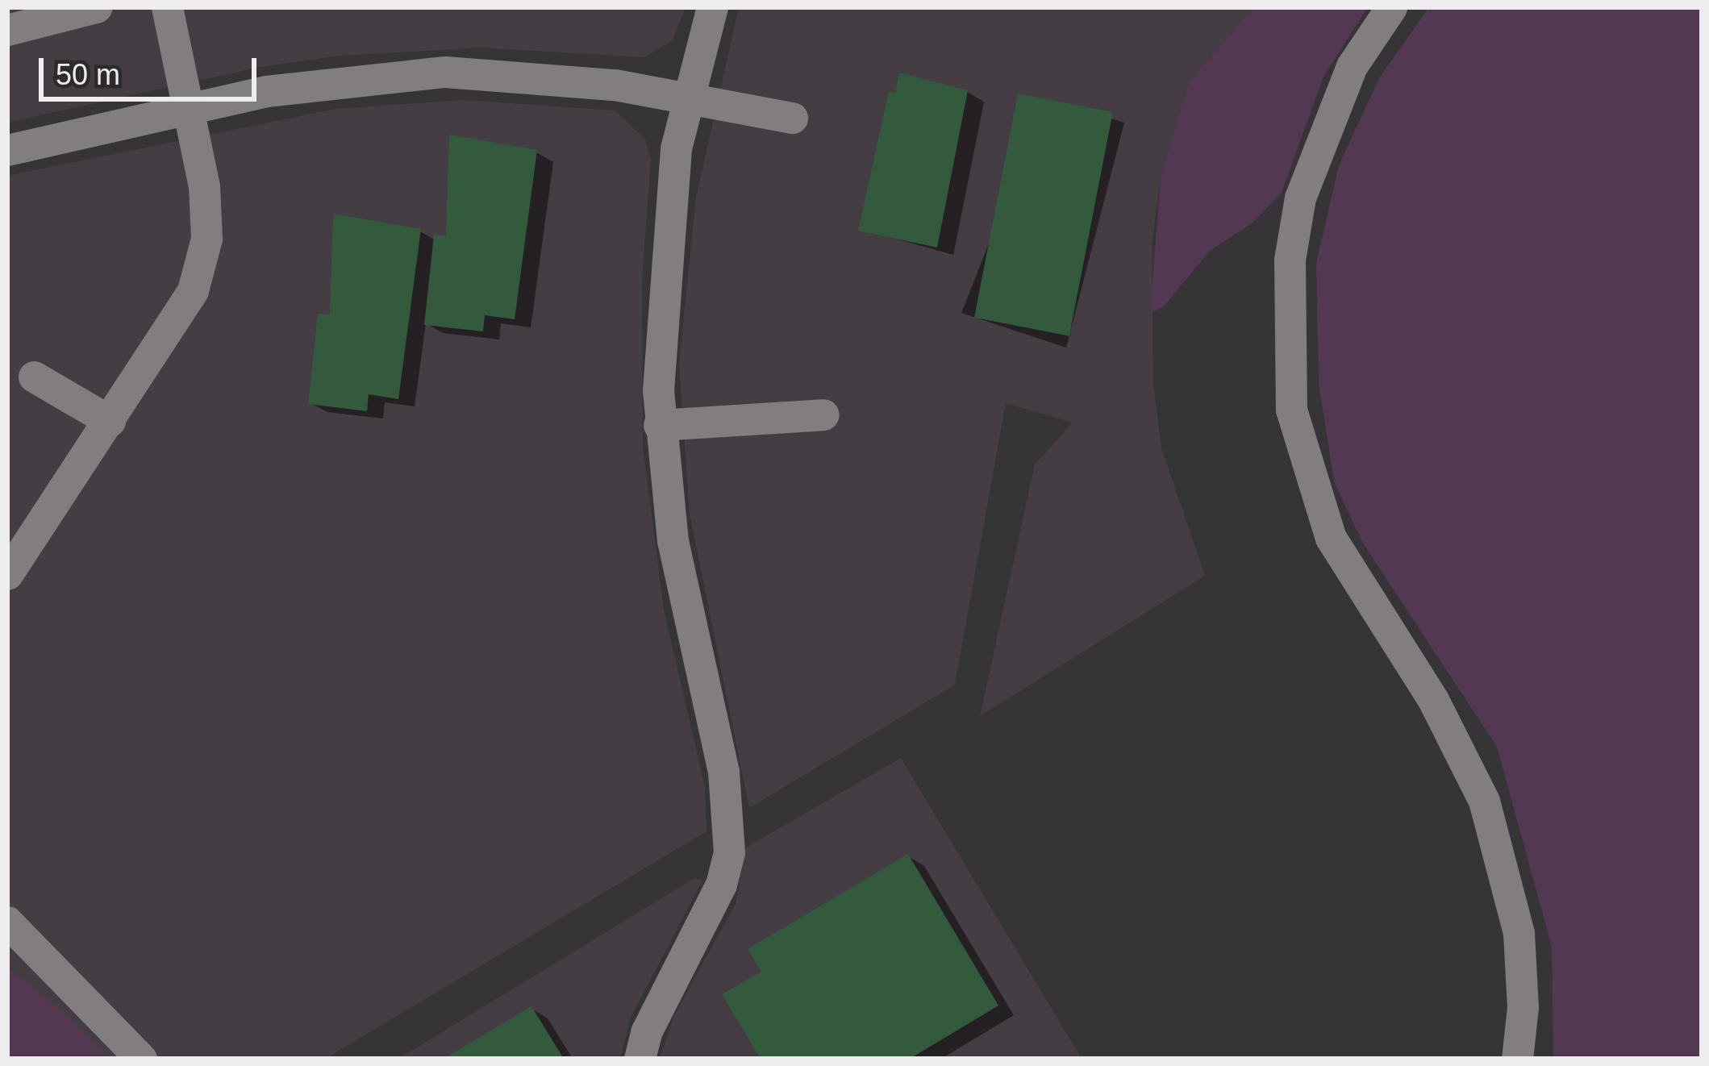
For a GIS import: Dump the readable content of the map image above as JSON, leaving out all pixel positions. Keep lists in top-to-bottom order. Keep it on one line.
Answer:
{"scale_bar":"50 m"}
